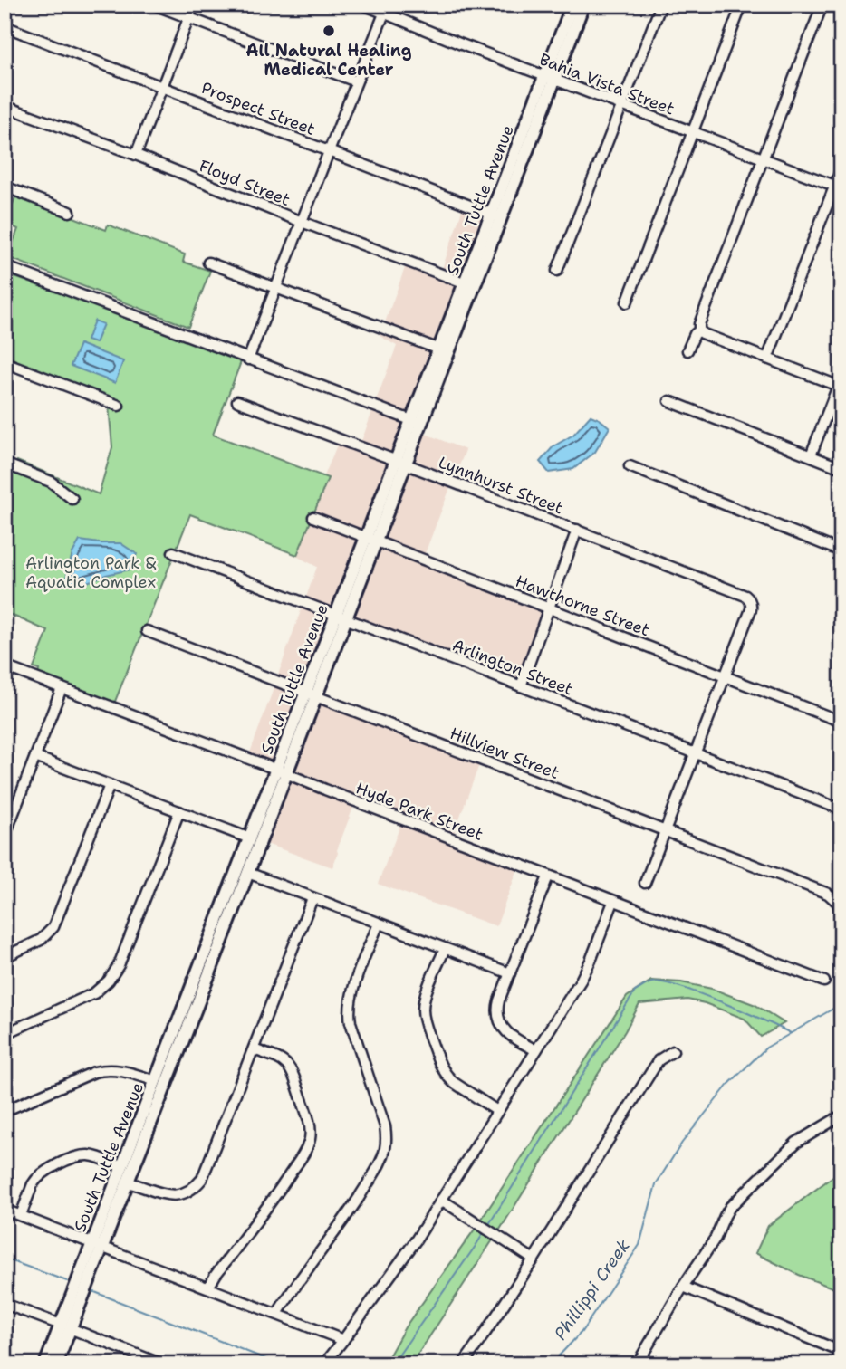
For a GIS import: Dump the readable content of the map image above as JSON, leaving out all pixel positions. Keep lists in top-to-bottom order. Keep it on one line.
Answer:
{"streets":{"main road":["South Tuttle Avenue"],"street":["Bahia Vista Street","Prospect Street","Floyd Street","Lynnhurst Street","Hawthorne Street","Arlington Street","Hillview Street","Hyde Park Street"]},"crossings":[["Bahia Vista Street","South Tuttle Avenue"],["Prospect Street","South Tuttle Avenue"],["Floyd Street","South Tuttle Avenue"],["South Tuttle Avenue","Lynnhurst Street"],["South Tuttle Avenue","Hawthorne Street"],["South Tuttle Avenue","Arlington Street"],["South Tuttle Avenue","Hillview Street"],["South Tuttle Avenue","Hyde Park Street"],["Lynnhurst Street","Hawthorne Street"]],"water":["Phillippi Creek"],"parks":["Arlington Park & Aquatic Complex"],"places":["All Natural Healing Medical Center"]}
